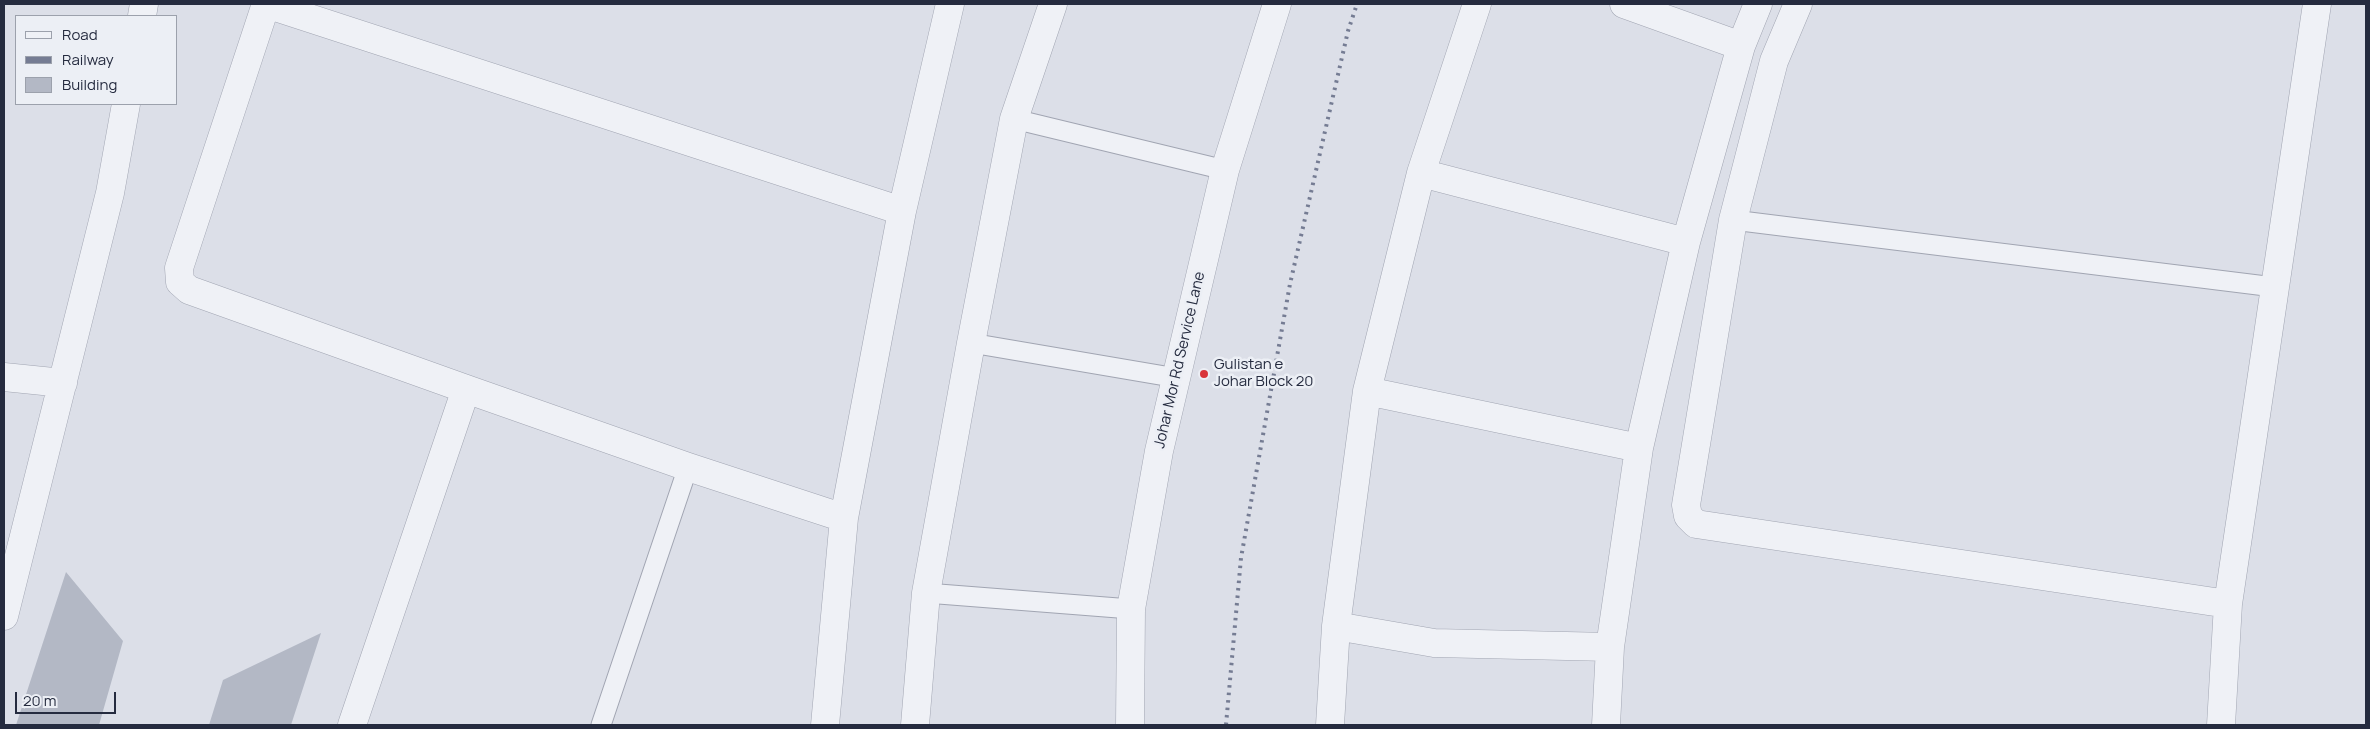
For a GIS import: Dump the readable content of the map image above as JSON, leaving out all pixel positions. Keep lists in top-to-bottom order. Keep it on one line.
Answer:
{"streets":{"street":["Johar Mor Rd Service Lane"]},"places":["Gulistan e Johar Block 20"],"legend":["Road","Railway","Building"],"scale_bar":"20 m"}
